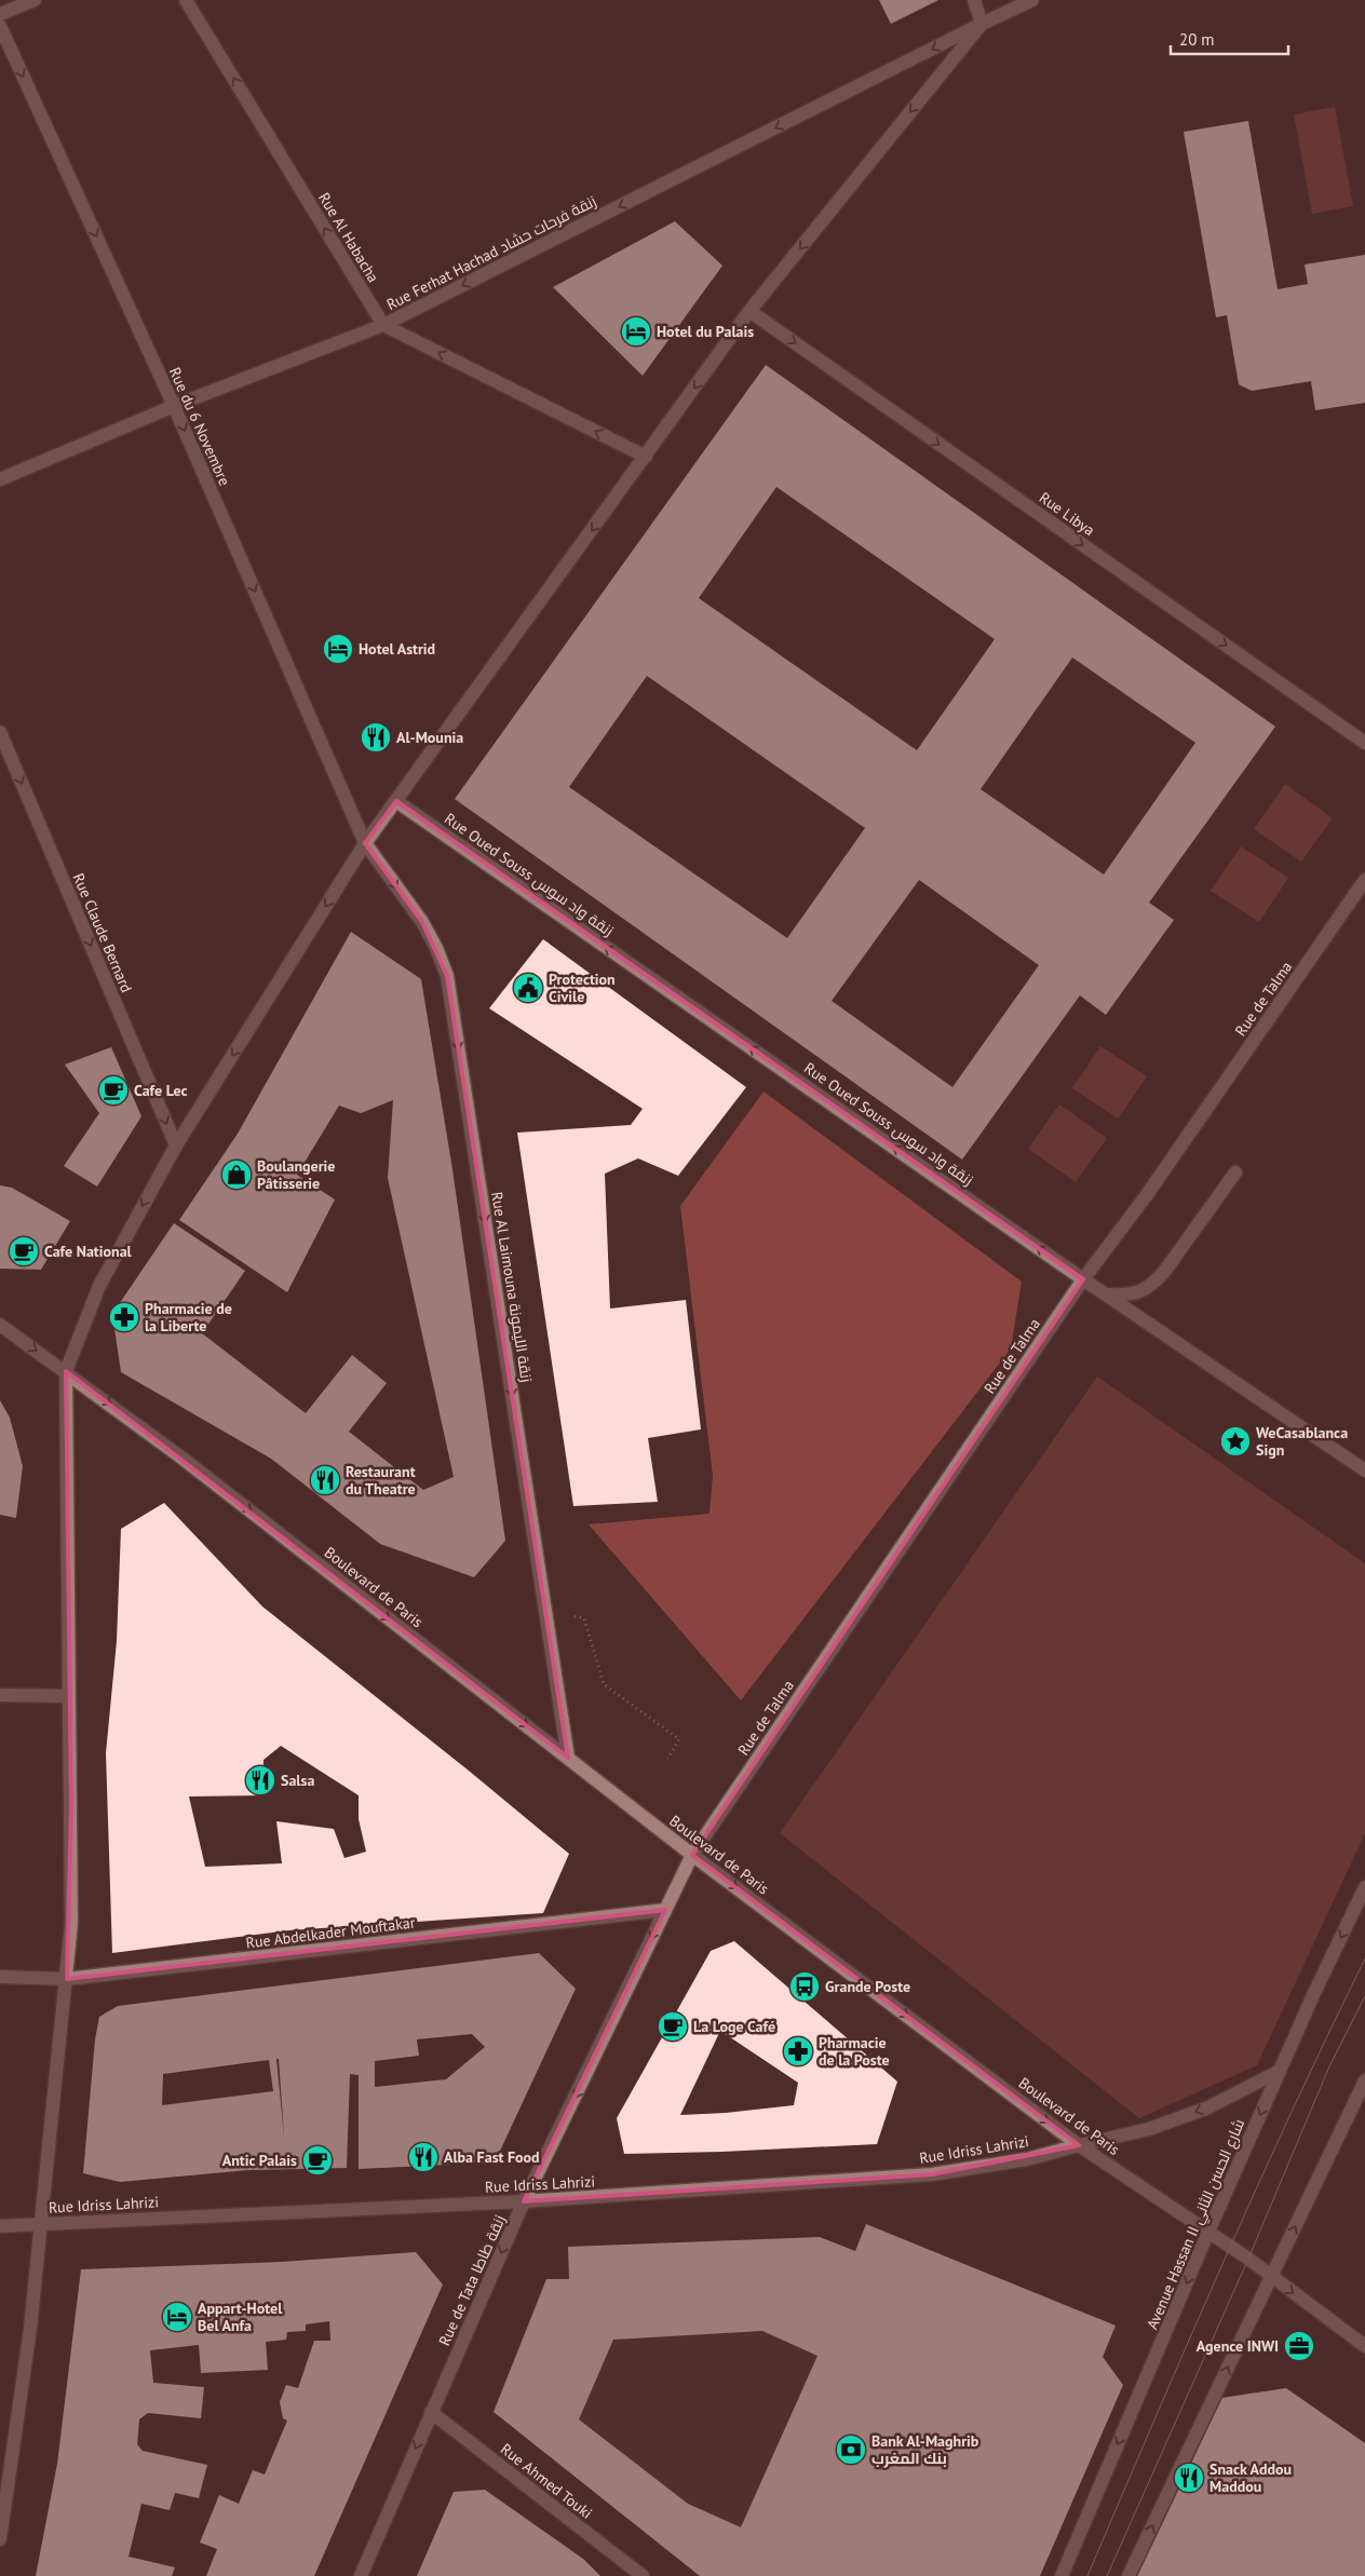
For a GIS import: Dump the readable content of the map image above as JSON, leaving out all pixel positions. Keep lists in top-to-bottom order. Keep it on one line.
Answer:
{"streets":{"street":["Rue Al Habacha","Rue Ferhat Hachad زنقة فرحات حشاد","Rue du 6 Novembre","Rue Libya","Rue Oued Souss زنقة واد سوس","Rue Claude Bernard","Rue de Talma","Rue Al Laimouna زنقة الليمونة","Boulevard de Paris","Rue Abdelkader Mouftakar","Rue Idriss Lahrizi","Avenue Hassan II شارع الحسن الثاني","Rue de Tata زنقة طاطا","Rue Ahmed Touki"]},"crossings":[["Rue Al Habacha","Rue Ferhat Hachad زنقة فرحات حشاد"],["Rue Ferhat Hachad زنقة فرحات حشاد","Rue du 6 Novembre"],["Rue du 6 Novembre","Rue Al Laimouna زنقة الليمونة"],["Rue Oued Souss زنقة واد سوس","Rue de Talma"],["Rue de Talma","Boulevard de Paris"],["Rue de Talma","Rue de Tata زنقة طاطا"],["Rue Al Laimouna زنقة الليمونة","Boulevard de Paris"],["Boulevard de Paris","Rue Idriss Lahrizi"],["Boulevard de Paris","Avenue Hassan II شارع الحسن الثاني"],["Boulevard de Paris","Rue de Tata زنقة طاطا"],["Rue Abdelkader Mouftakar","Rue de Tata زنقة طاطا"],["Rue Idriss Lahrizi","Avenue Hassan II شارع الحسن الثاني"],["Rue Idriss Lahrizi","Rue de Tata زنقة طاطا"],["Rue de Tata زنقة طاطا","Rue Ahmed Touki"]],"one_way":["Rue Al Habacha","Rue du 6 Novembre","Rue Libya","Rue Oued Souss زنقة واد سوس","Rue Claude Bernard","Rue Al Laimouna زنقة الليمونة","Boulevard de Paris","Rue de Tata زنقة طاطا"],"places":{"hotel":["Hotel du Palais","Hotel Astrid","Appart-Hotel Bel Anfa"],"restaurant":["Al-Mounia","Restaurant du Theatre","Salsa","Alba Fast Food","Snack Addou Maddou"],"public building":["Protection Civile"],"cafe":["Cafe Lec","Cafe National","La Loge Café","Antic Palais"],"shop":["Boulangerie Pâtisserie"],"pharmacy":["Pharmacie de la Liberte","Pharmacie de la Poste"],"place":["WeCasablanca Sign"],"bus stop":["Grande Poste"],"office":["Agence INWI"],"bank":["Bank Al-Maghrib بنك المغرب"]},"scale_bar":"20 m"}
